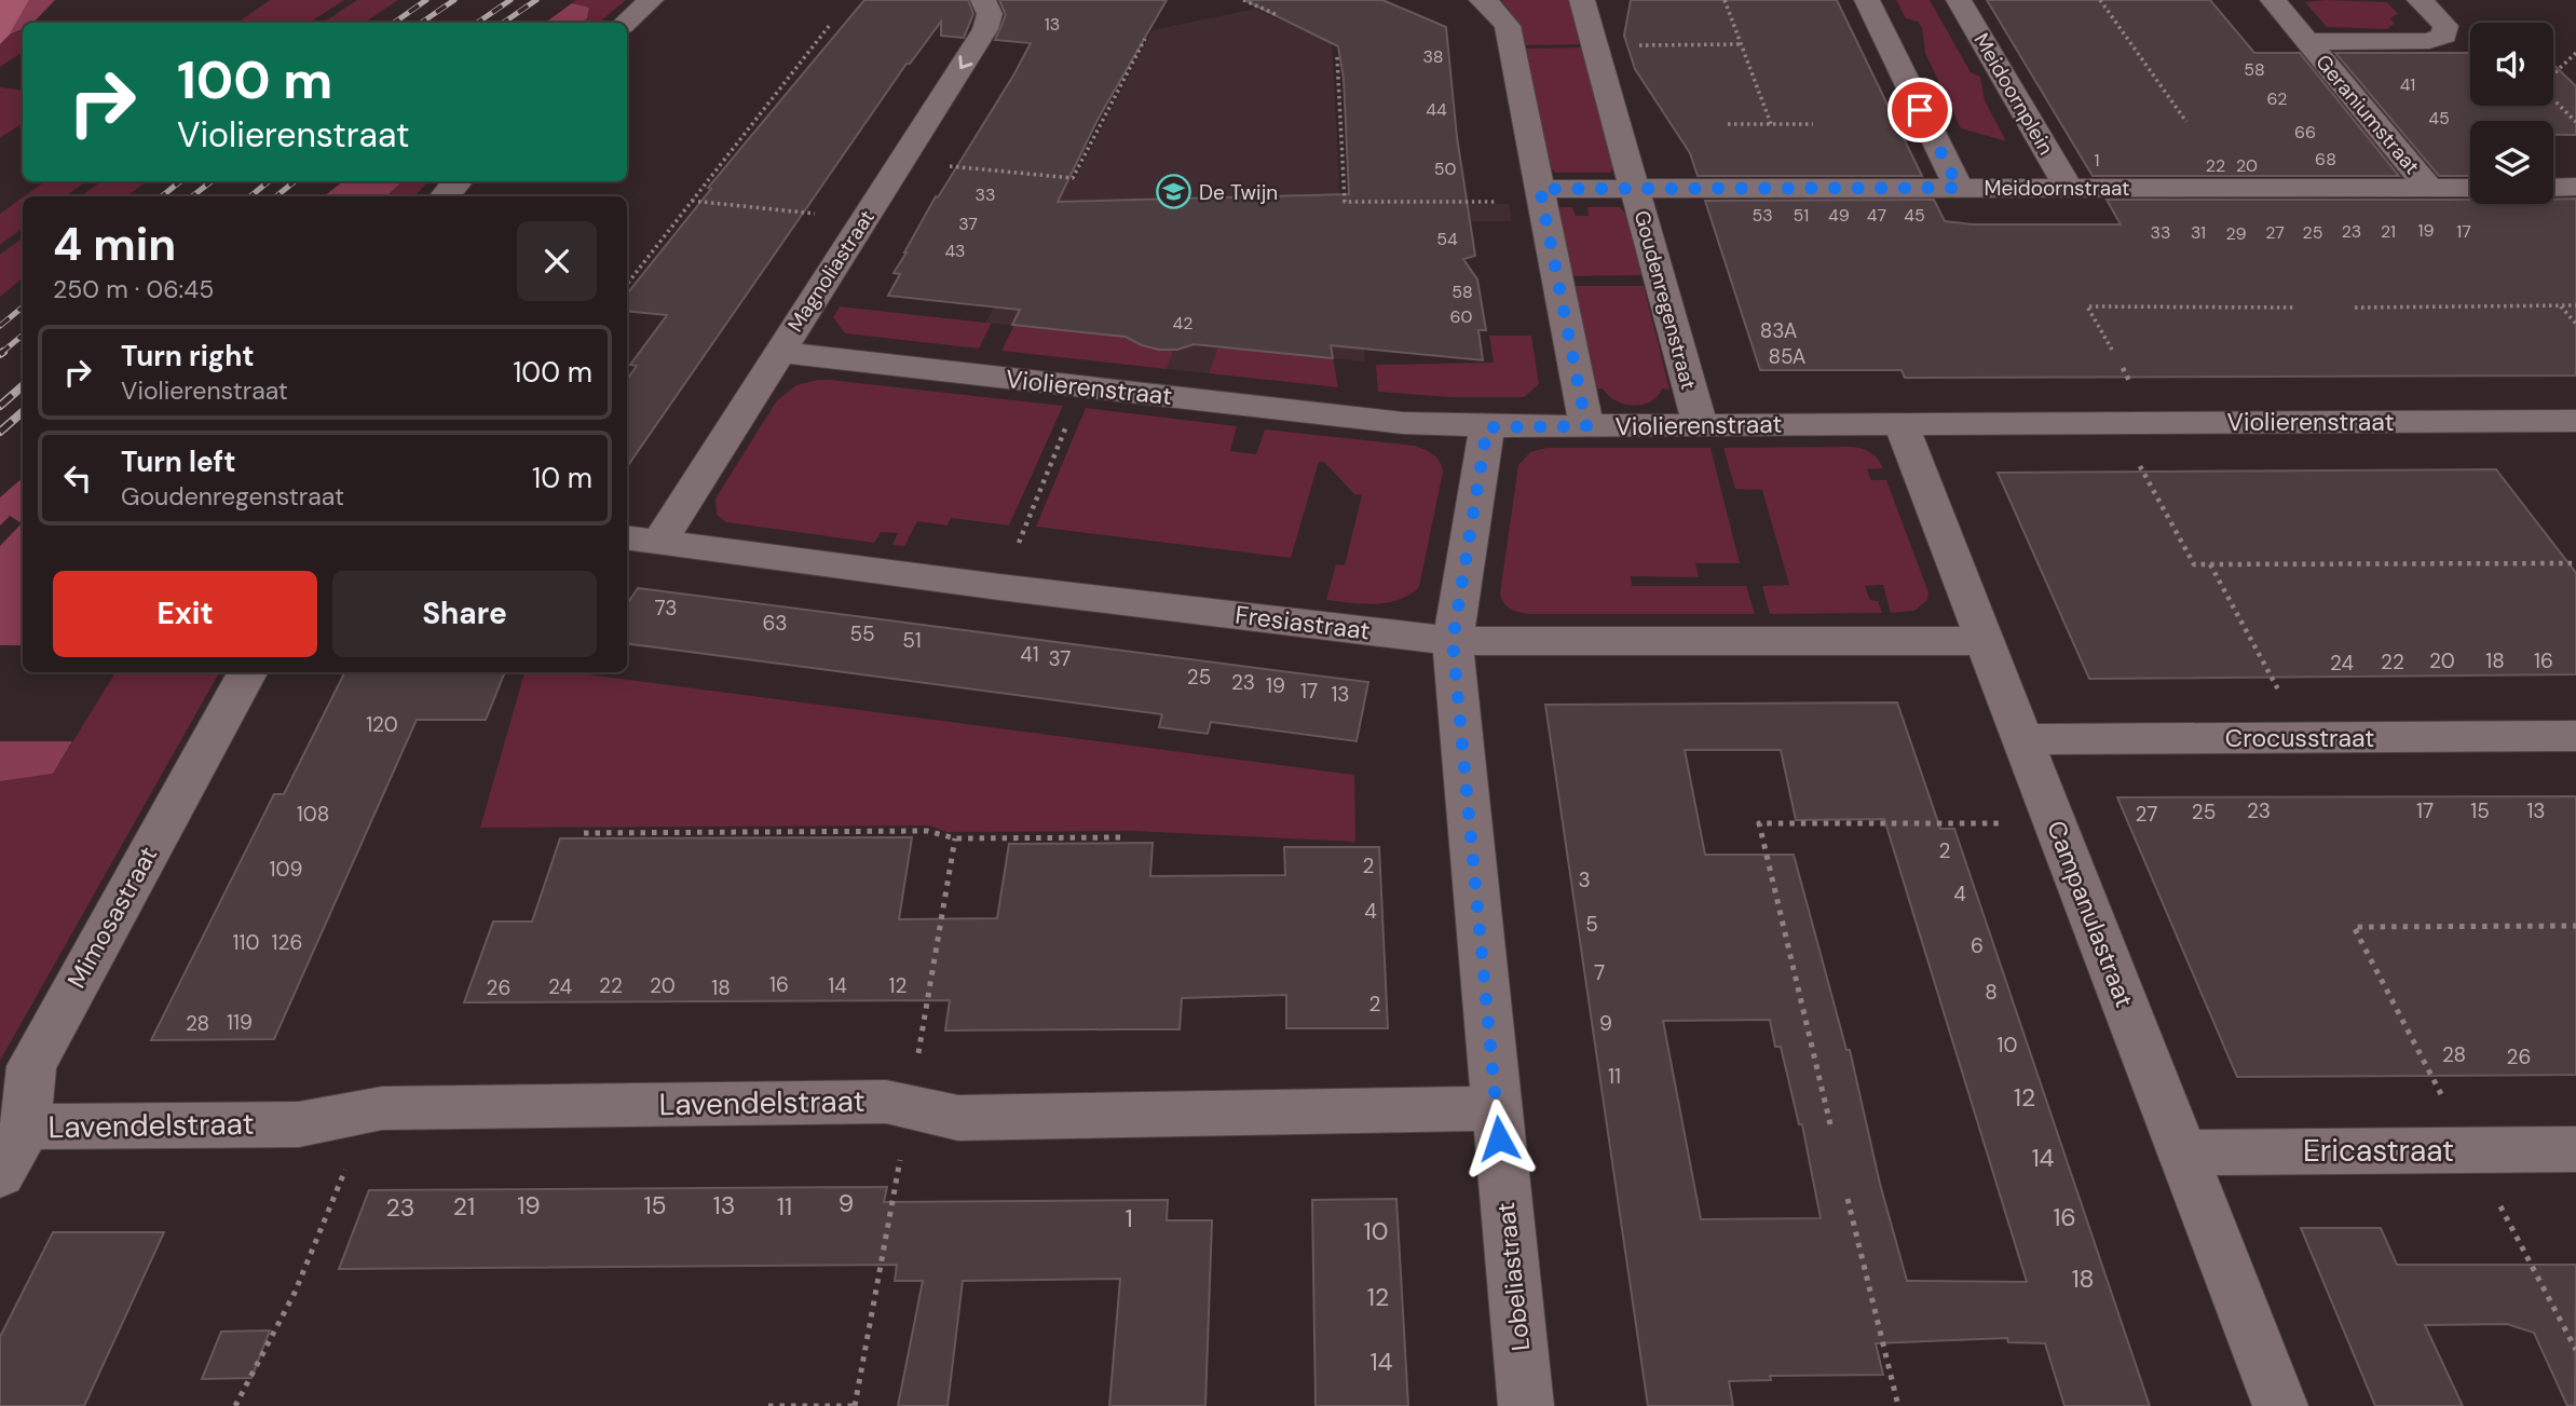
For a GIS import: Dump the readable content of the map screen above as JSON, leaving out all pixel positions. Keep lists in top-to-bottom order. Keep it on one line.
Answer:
{"streets":{"street":["Meidoornplein","Geraniumstraat","Meidoornstraat","Magnoliastraat","Goudenregenstraat","Violierenstraat","Fresiastraat","Crocusstraat","Campanulastraat","Mimosastraat","Lavendelstraat","Ericastraat","Lobeliastraat"]},"crossings":[["Meidoornplein","Meidoornstraat"],["Geraniumstraat","Meidoornstraat"],["Meidoornstraat","Goudenregenstraat"],["Magnoliastraat","Violierenstraat"],["Magnoliastraat","Fresiastraat"],["Goudenregenstraat","Violierenstraat"],["Violierenstraat","Campanulastraat"],["Violierenstraat","Lobeliastraat"],["Fresiastraat","Campanulastraat"],["Fresiastraat","Lobeliastraat"],["Crocusstraat","Campanulastraat"],["Campanulastraat","Ericastraat"],["Mimosastraat","Lavendelstraat"],["Lavendelstraat","Lobeliastraat"]],"places":{"school or university":["De Twijn"]},"house_numbers":["13","38","58","41","62","44","45","66","68","1","22","20","50","33","53","51","49","47","45","37","19","23","21","17","33","31","27","25","29","54","43","58","60","42","83A","85A","73","63","55","51","41","37","20","18","16","22","24","25","23","19","17","13","120","23","17","15","13","25","108","27","2","2","109","3","4","4","5","110","126","6","7","16","22","20","14","12","24","26","18","8","2","119","28","9","10","28","26","11","12","14","9","19","15","13","21","11","23","16","1","10","18","12","14"],"page":{"turn":["100 m","Violierenstraat"],"heading":["4 min","250 m · 06:45"],"list":[{"name":"Turn right","note":"Violierenstraat","value":"100 m"},{"name":"Turn left","note":"Goudenregenstraat","value":"10 m"}],"buttons":["Exit","Share"]}}
